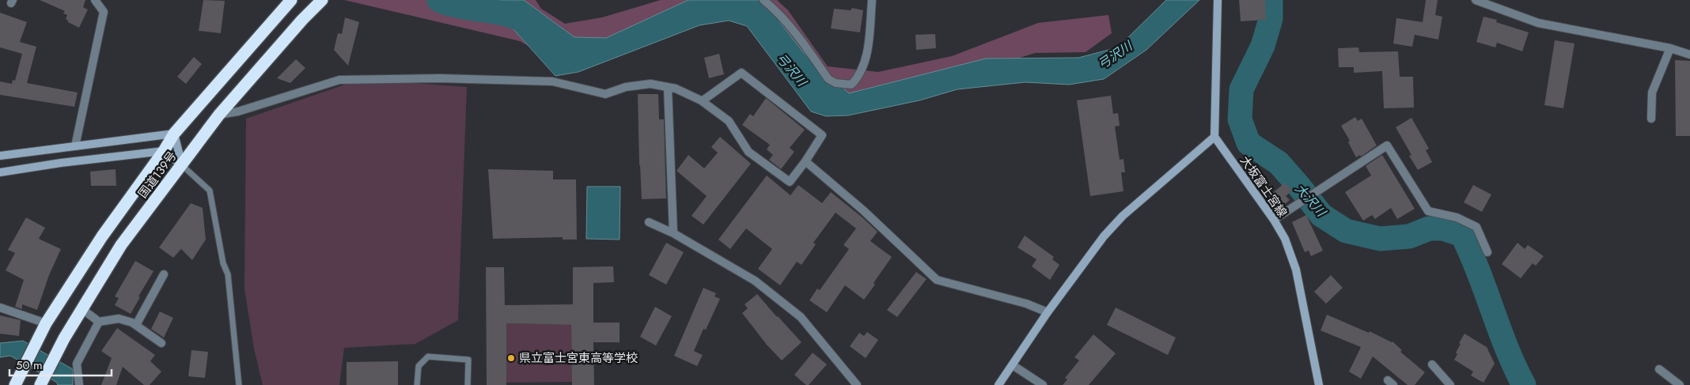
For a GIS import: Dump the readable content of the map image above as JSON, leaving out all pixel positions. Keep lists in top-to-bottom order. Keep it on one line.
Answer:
{"streets":{"highway":["国道139号"],"street":["大坂富士宮線"]},"water":["弓沢川","大沢川"],"places":["県立富士宮東高等学校"],"scale_bar":"50 m"}
